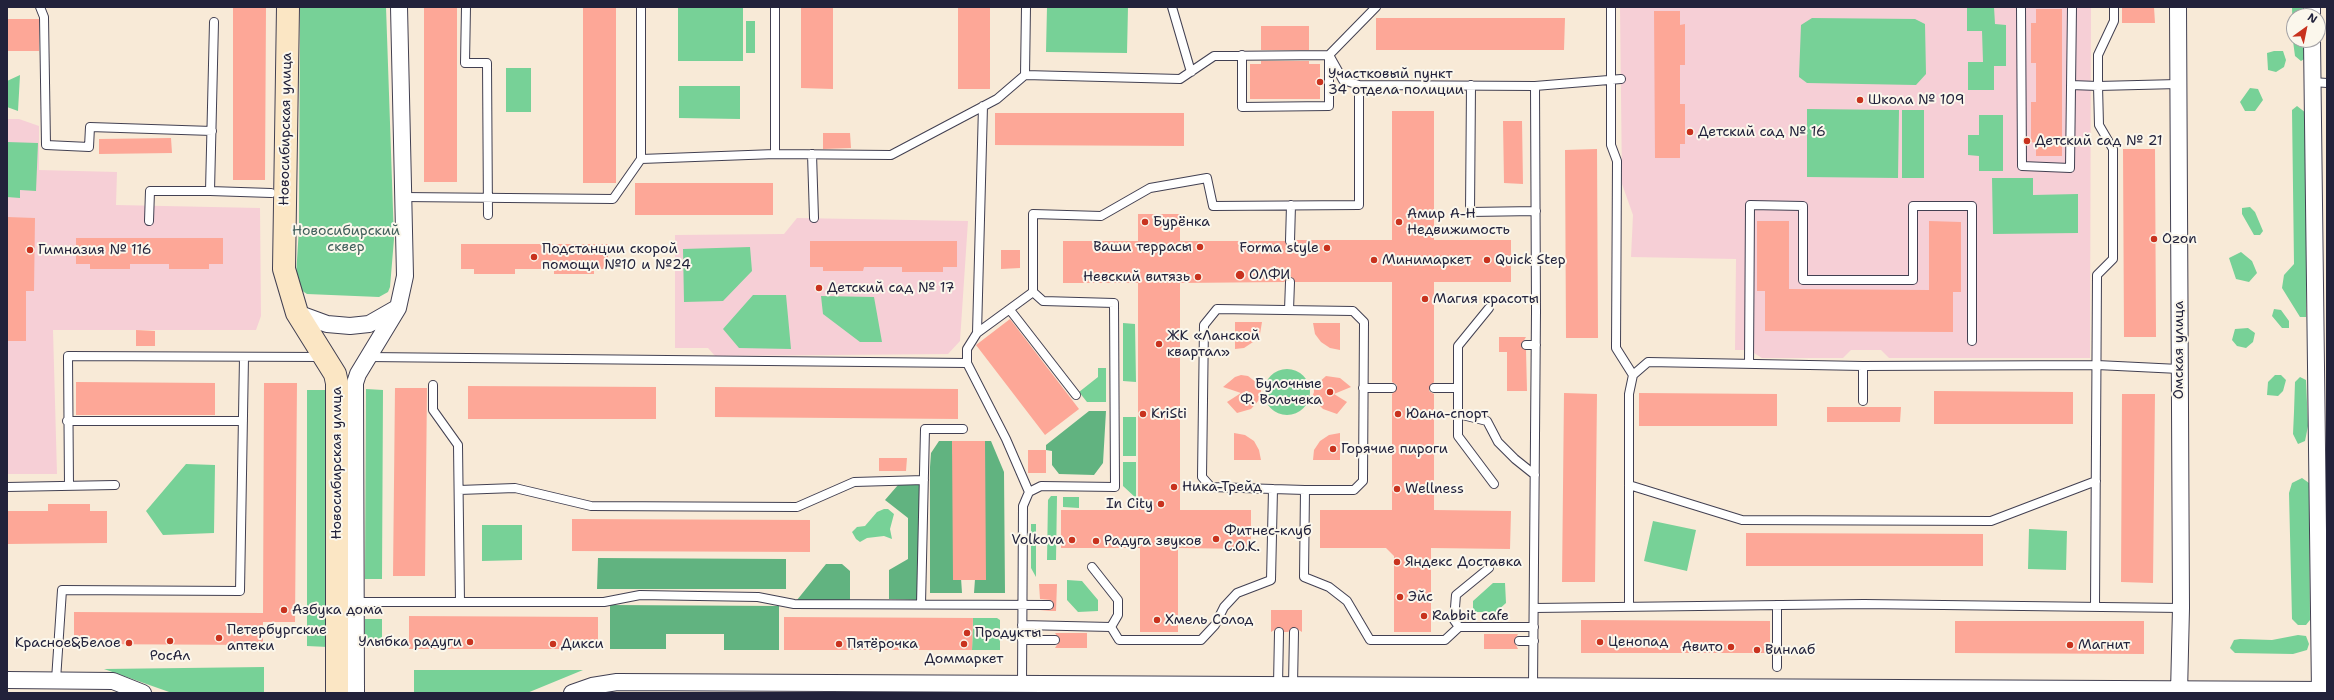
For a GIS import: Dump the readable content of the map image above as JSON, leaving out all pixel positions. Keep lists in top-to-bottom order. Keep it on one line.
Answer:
{"streets":{"street":["Новосибирская улица","Омская улица"]},"parks":["Новосибирский сквер"],"places":["Участковый пункт 34 отдела полиции","Школа № 109","Детский сад № 16","Детский сад № 21","Бурёнка","Амир А-Н Недвижимость","Ozon","Ваши террасы","Forma style","Гимназия № 116","Подстанции скорой помощи №10 и №24","Минимаркет","Quick Step","ОЛФИ","Невский витязь","Детский сад № 17","Магия красоты","ЖК «Ланской квартал»","Булочные Ф. Вольчека","KriSti","Юана-спорт","Горячие пироги","Ника-Трейд","Wellness","In City","Фитнес-клуб С.О.К.","Volkova","Радуга звуков","Яндекс Доставка","Эйс","Азбука дома","Rabbit cafe","Хмель Солод","Продукты","Петербургские аптеки","РосАл","Улыбка радуги","Ценопад","Красное&Белое","Дикси","Пятёрочка","Доммаркет","Магнит","Авито","Винлаб"],"north":"top right"}
